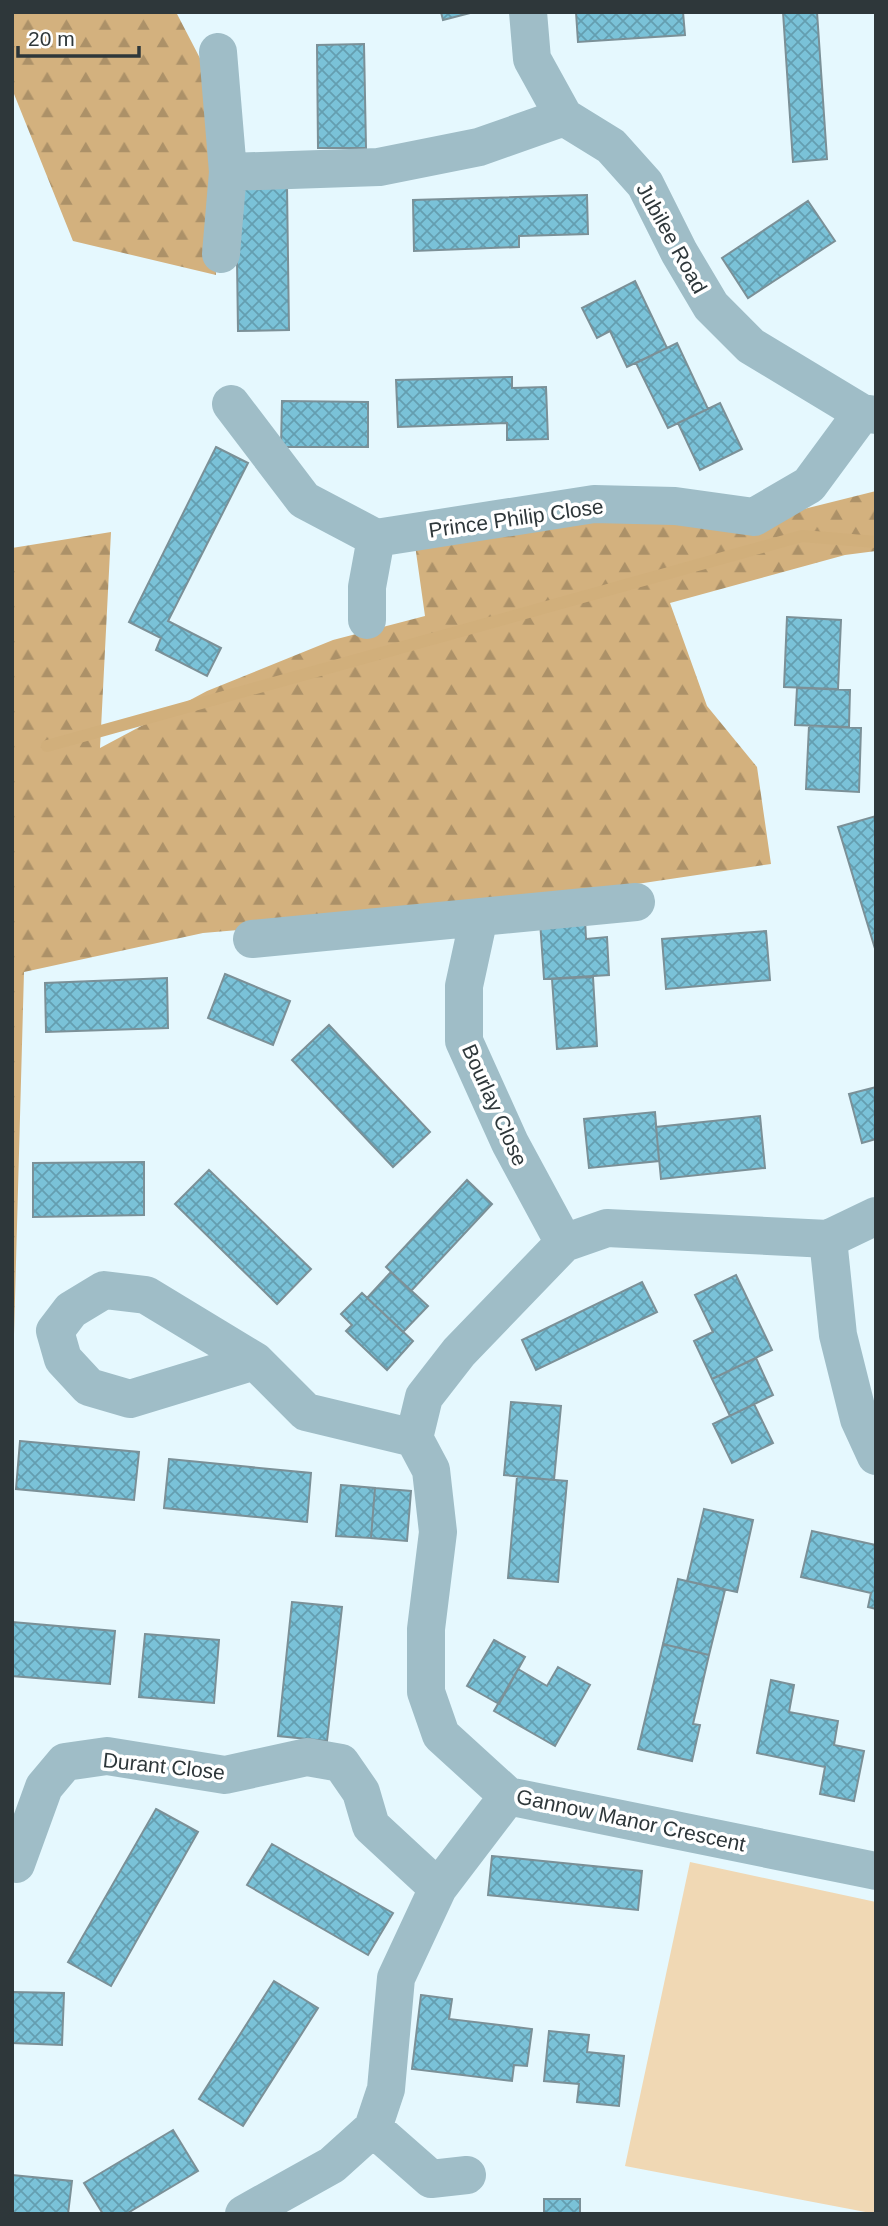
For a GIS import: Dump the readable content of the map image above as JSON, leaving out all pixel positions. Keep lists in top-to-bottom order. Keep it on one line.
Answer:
{"streets":{"street":["Jubilee Road","Prince Philip Close","Bourlay Close","Durant Close","Gannow Manor Crescent"]},"crossings":[["Jubilee Road","Prince Philip Close"]],"scale_bar":"20 m"}
